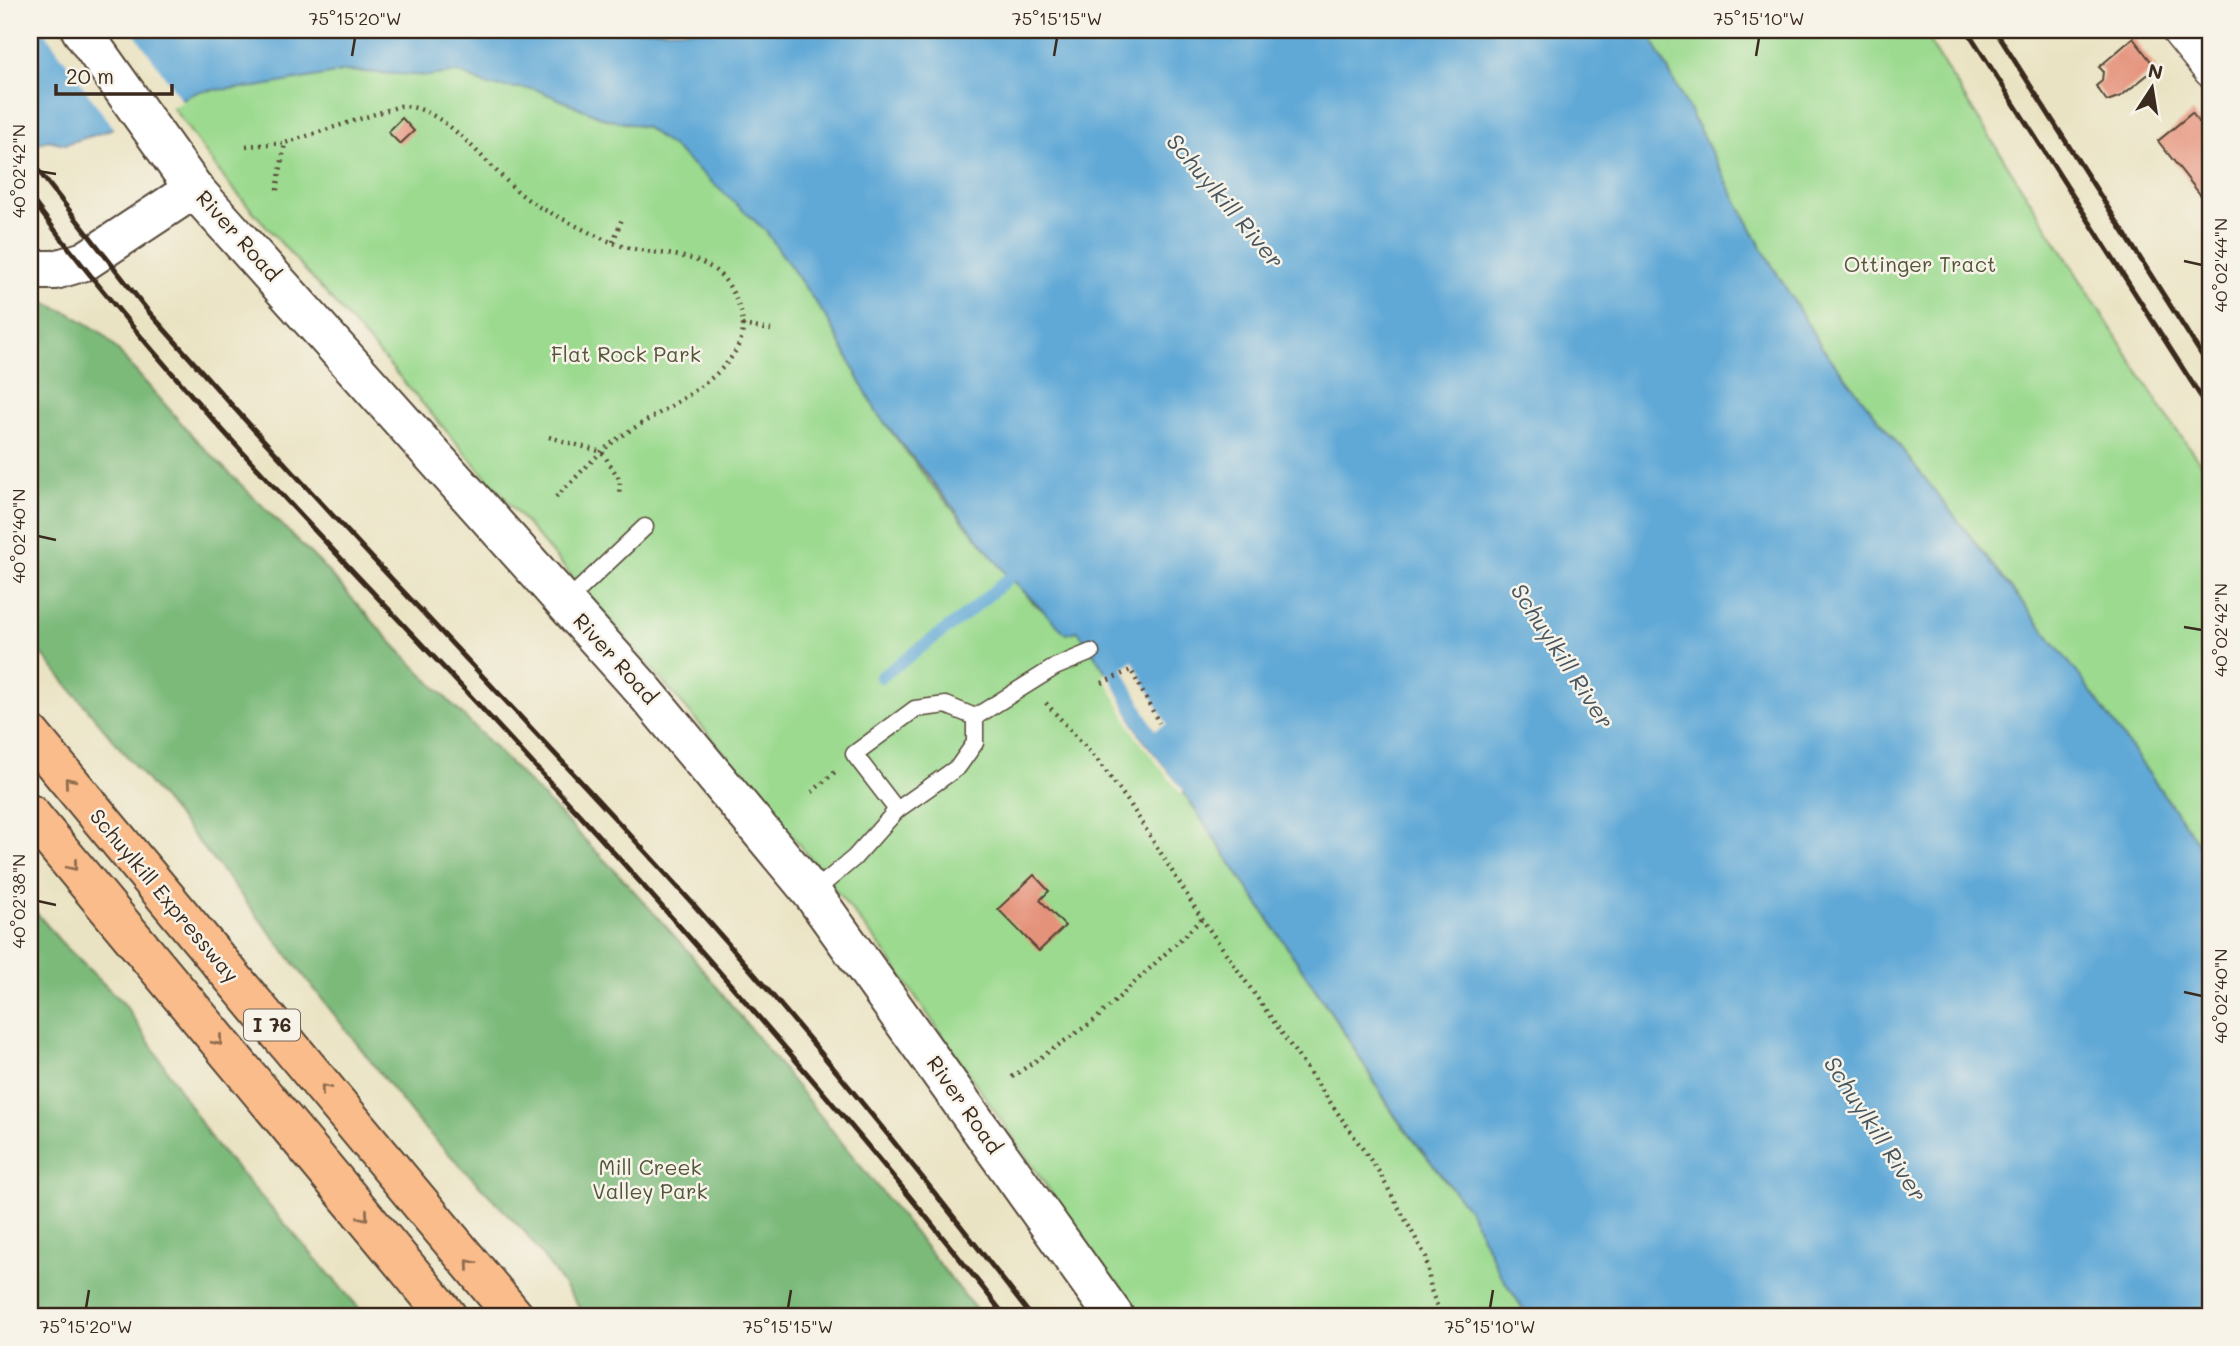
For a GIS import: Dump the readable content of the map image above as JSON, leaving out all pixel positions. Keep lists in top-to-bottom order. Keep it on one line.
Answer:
{"streets":{"highway":["Schuylkill Expressway","I 76"],"street":["River Road"]},"water":["Schuylkill River"],"parks":["Ottinger Tract","Flat Rock Park","Mill Creek Valley Park"],"scale_bar":"20 m","north":"top","coordinates":["75°15'20\"W","75°15'15\"W","75°15'10\"W","40°02'42\"N","40°02'44\"N","40°02'40\"N","40°02'38\"N"]}
